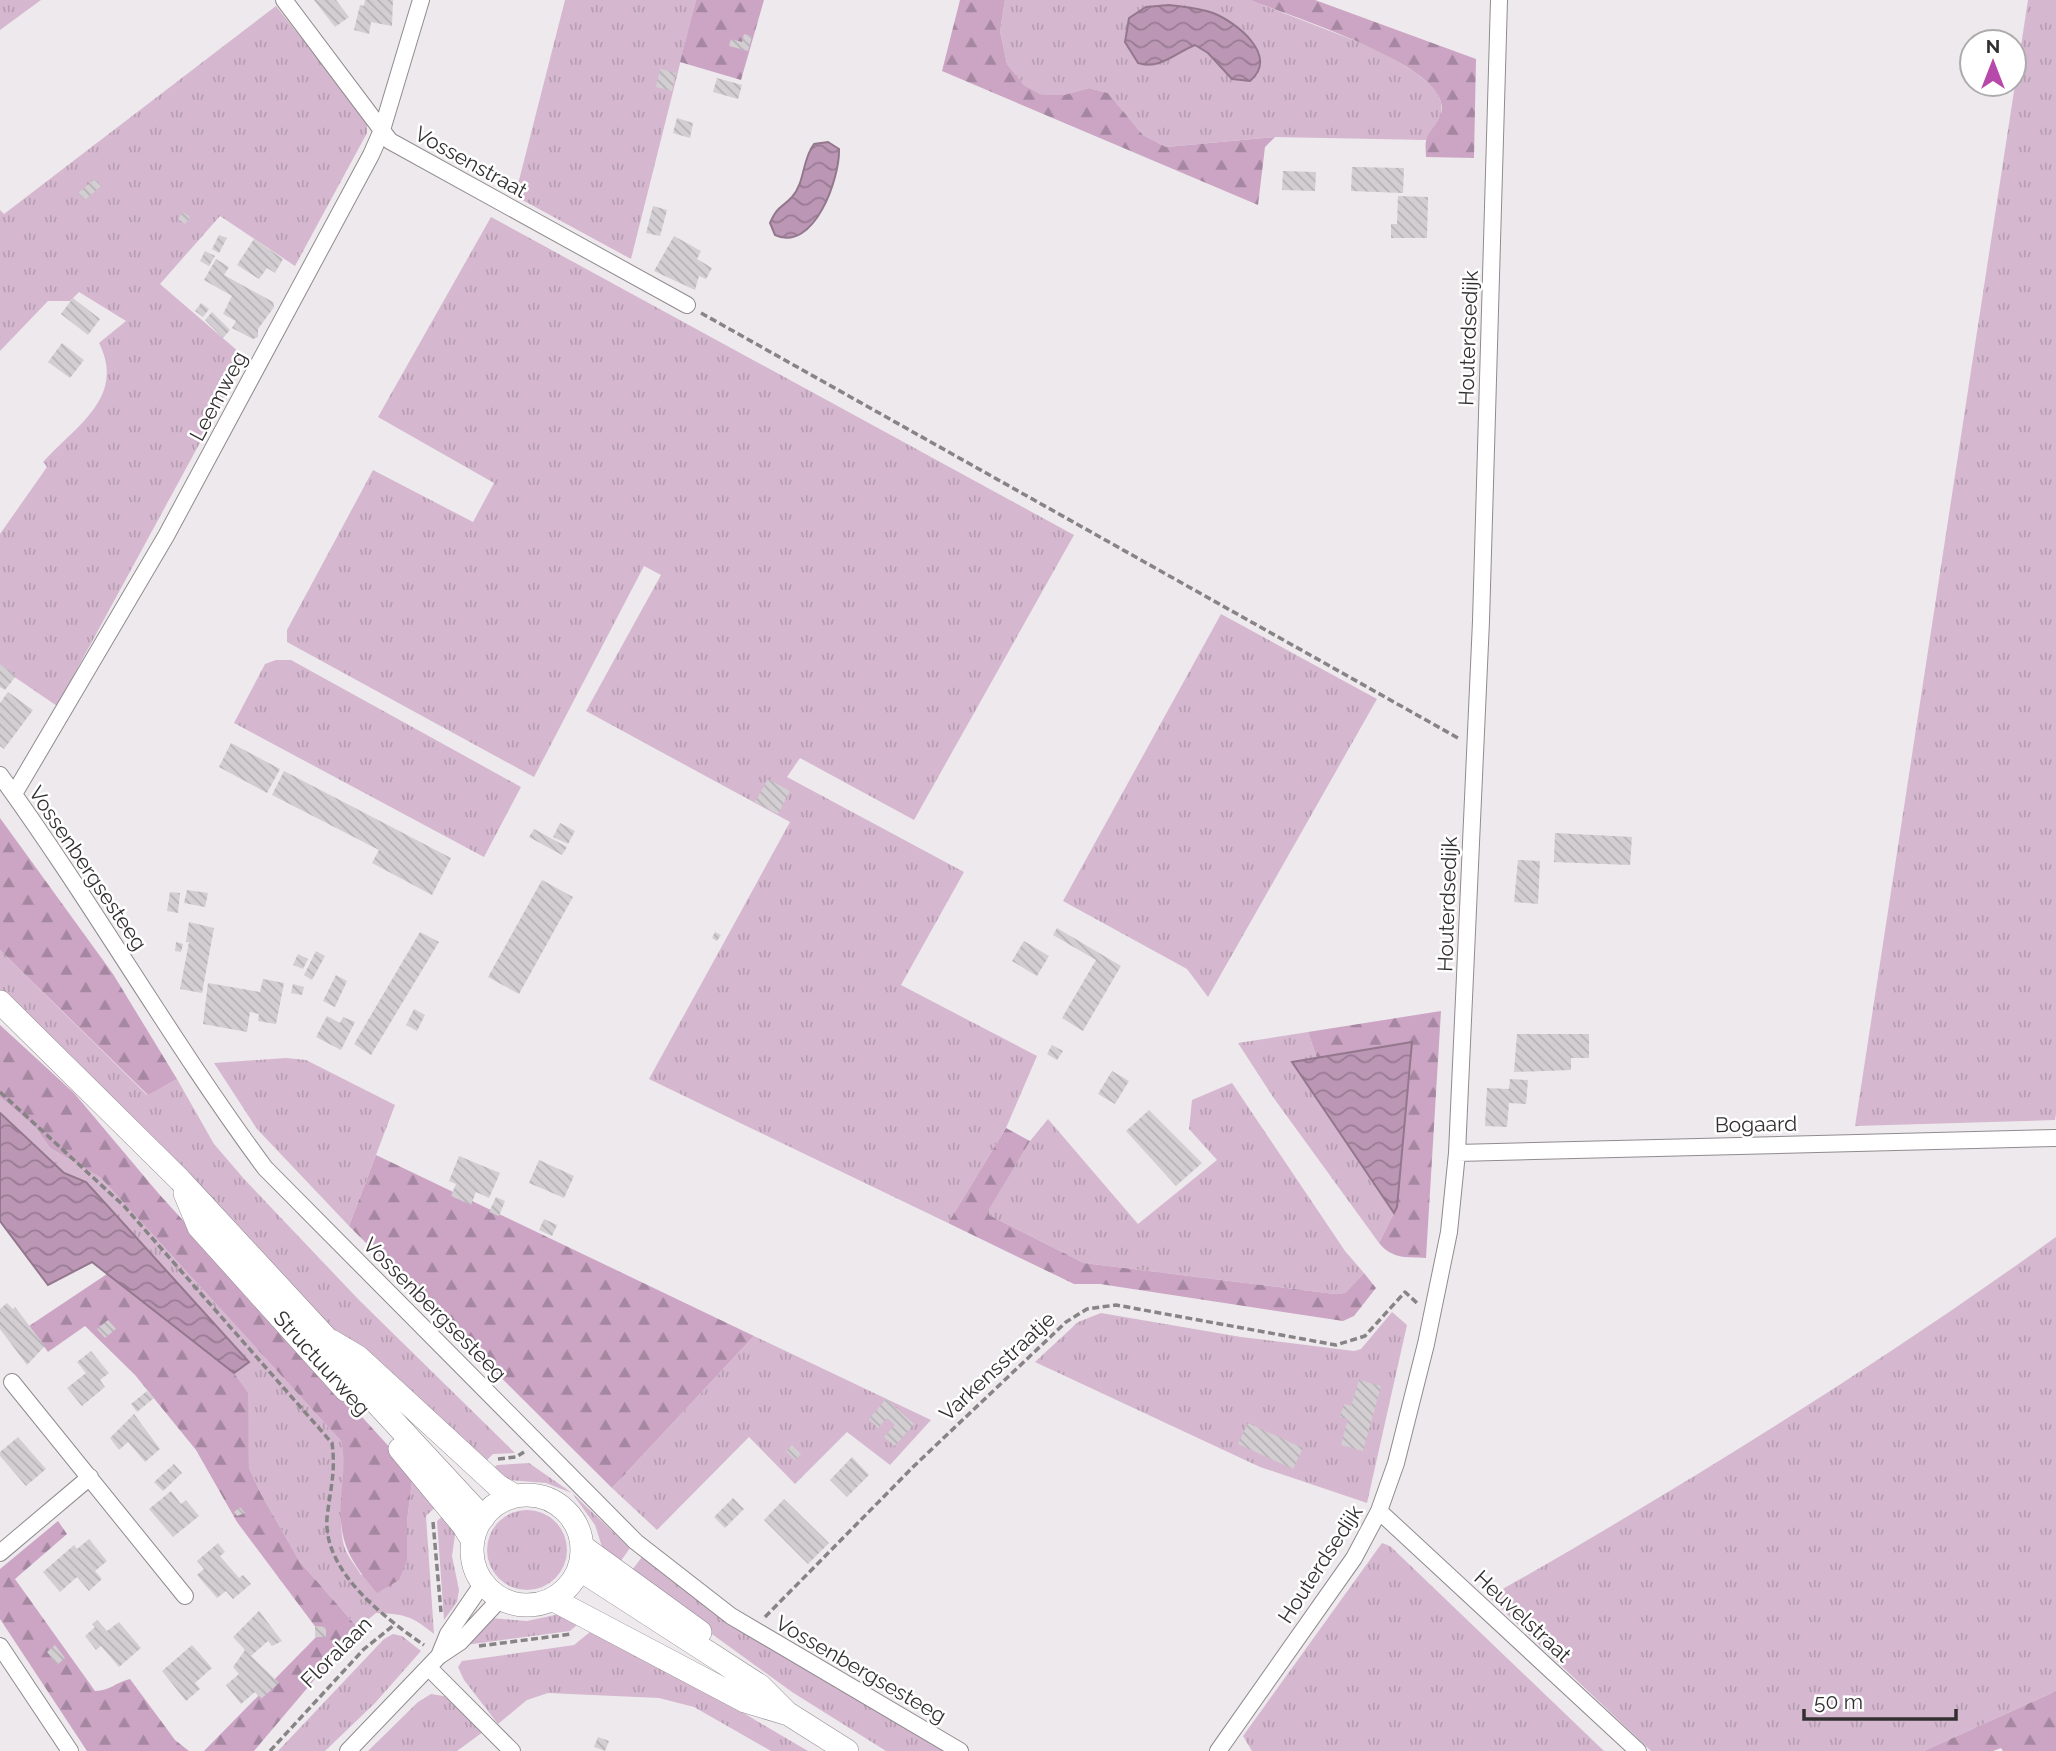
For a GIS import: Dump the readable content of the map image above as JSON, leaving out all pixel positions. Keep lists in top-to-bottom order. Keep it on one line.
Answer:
{"streets":{"main road":["Structuurweg"],"street":["Vossenstraat","Houterdsedijk","Leemweg","Vossenbergsesteeg","Bogaard","Heuvelstraat"],"path":["Varkensstraatje","Floralaan"]},"crossings":[["Vossenstraat","Leemweg"],["Houterdsedijk","Bogaard"],["Houterdsedijk","Varkensstraatje"],["Houterdsedijk","Heuvelstraat"],["Leemweg","Vossenbergsesteeg"],["Vossenbergsesteeg","Varkensstraatje"]],"scale_bar":"50 m","north":"top"}
